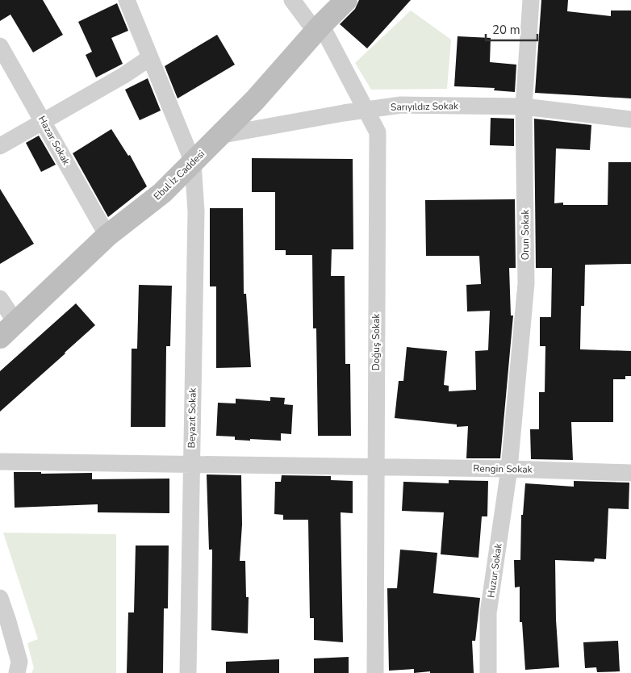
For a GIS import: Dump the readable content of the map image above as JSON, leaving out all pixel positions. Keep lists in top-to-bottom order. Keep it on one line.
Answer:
{"streets":{"street":["Sarıyıldız Sokak","Hazar Sokak","Ebul İz Caddesi","Orun Sokak","Doğuş Sokak","Beyazıt Sokak","Rengin Sokak","Huzur Sokak"]},"crossings":[["Sarıyıldız Sokak","Ebul İz Caddesi"],["Sarıyıldız Sokak","Orun Sokak"],["Sarıyıldız Sokak","Doğuş Sokak"],["Hazar Sokak","Ebul İz Caddesi"],["Ebul İz Caddesi","Doğuş Sokak"],["Ebul İz Caddesi","Beyazıt Sokak"],["Orun Sokak","Rengin Sokak"],["Orun Sokak","Huzur Sokak"],["Doğuş Sokak","Rengin Sokak"],["Beyazıt Sokak","Rengin Sokak"],["Rengin Sokak","Huzur Sokak"]],"scale_bar":"20 m"}
